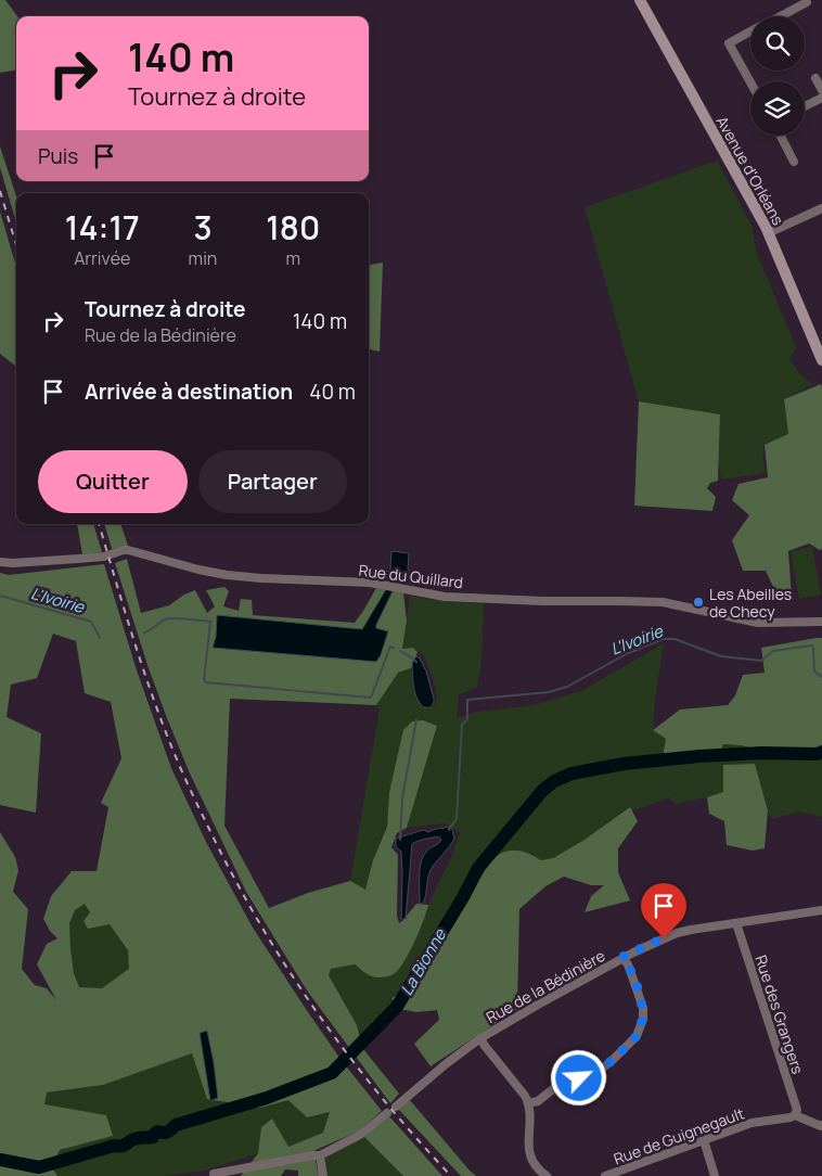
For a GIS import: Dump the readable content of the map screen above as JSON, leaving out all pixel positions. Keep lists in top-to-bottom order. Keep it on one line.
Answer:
{"streets":{"main road":["Avenue d'Orléans"],"street":["Rue du Quillard","Rue de la Bédinière","Rue des Grangers","Rue de Guignegault"]},"crossings":[["Rue de la Bédinière","Rue des Grangers"],["Rue des Grangers","Rue de Guignegault"]],"water":["L'Ivoirie","La Bionne"],"places":["Les Abeilles de Checy"],"page":{"turn":["140 m","Tournez à droite"],"then":"Puis","eta":["14:17","Arrivée","3","min","180","m"],"list":[{"name":"Tournez à droite","note":"Rue de la Bédinière","value":"140 m"},{"name":"Arrivée à destination","value":"40 m"}],"buttons":["Quitter","Partager"]}}
